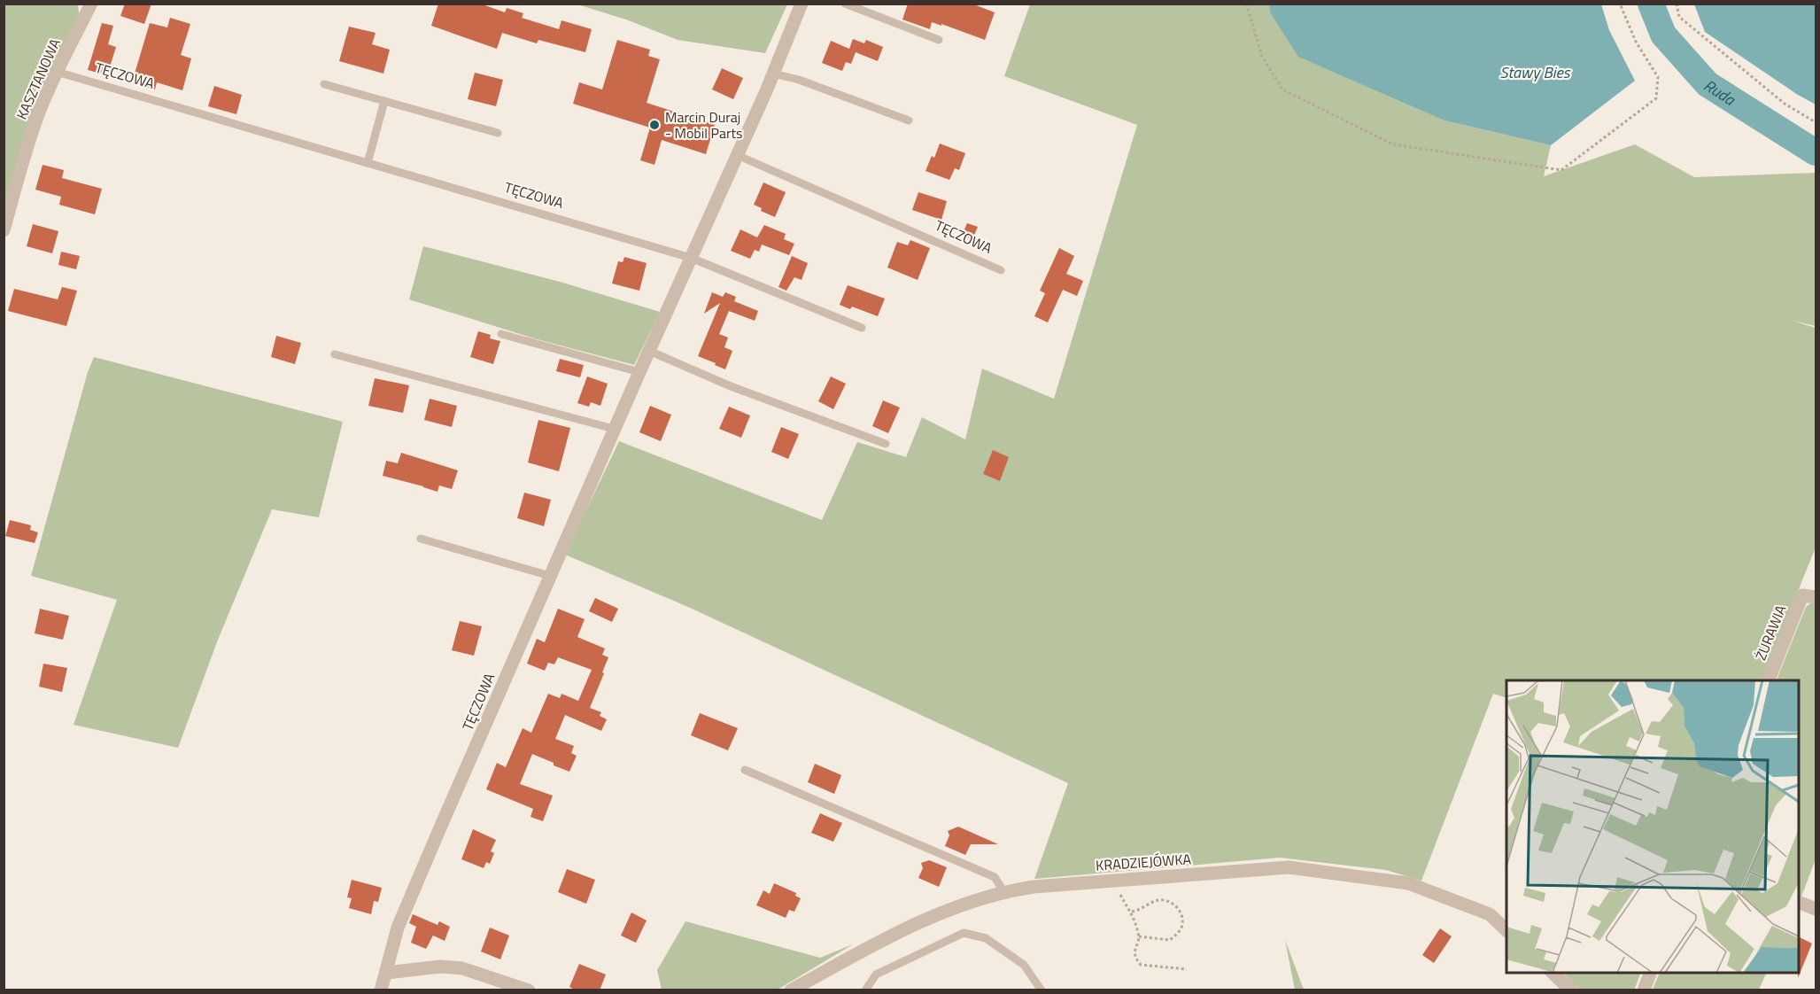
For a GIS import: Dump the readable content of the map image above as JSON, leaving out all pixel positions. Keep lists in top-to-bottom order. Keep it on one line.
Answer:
{"streets":{"street":["TĘCZOWA","KASZTANOWA","ŻURAWIA","KRADZIEJÓWKA"]},"crossings":[["TĘCZOWA","KASZTANOWA"]],"water":["Stawy Bies","Ruda"],"places":["Marcin Duraj - Mobil Parts"]}
